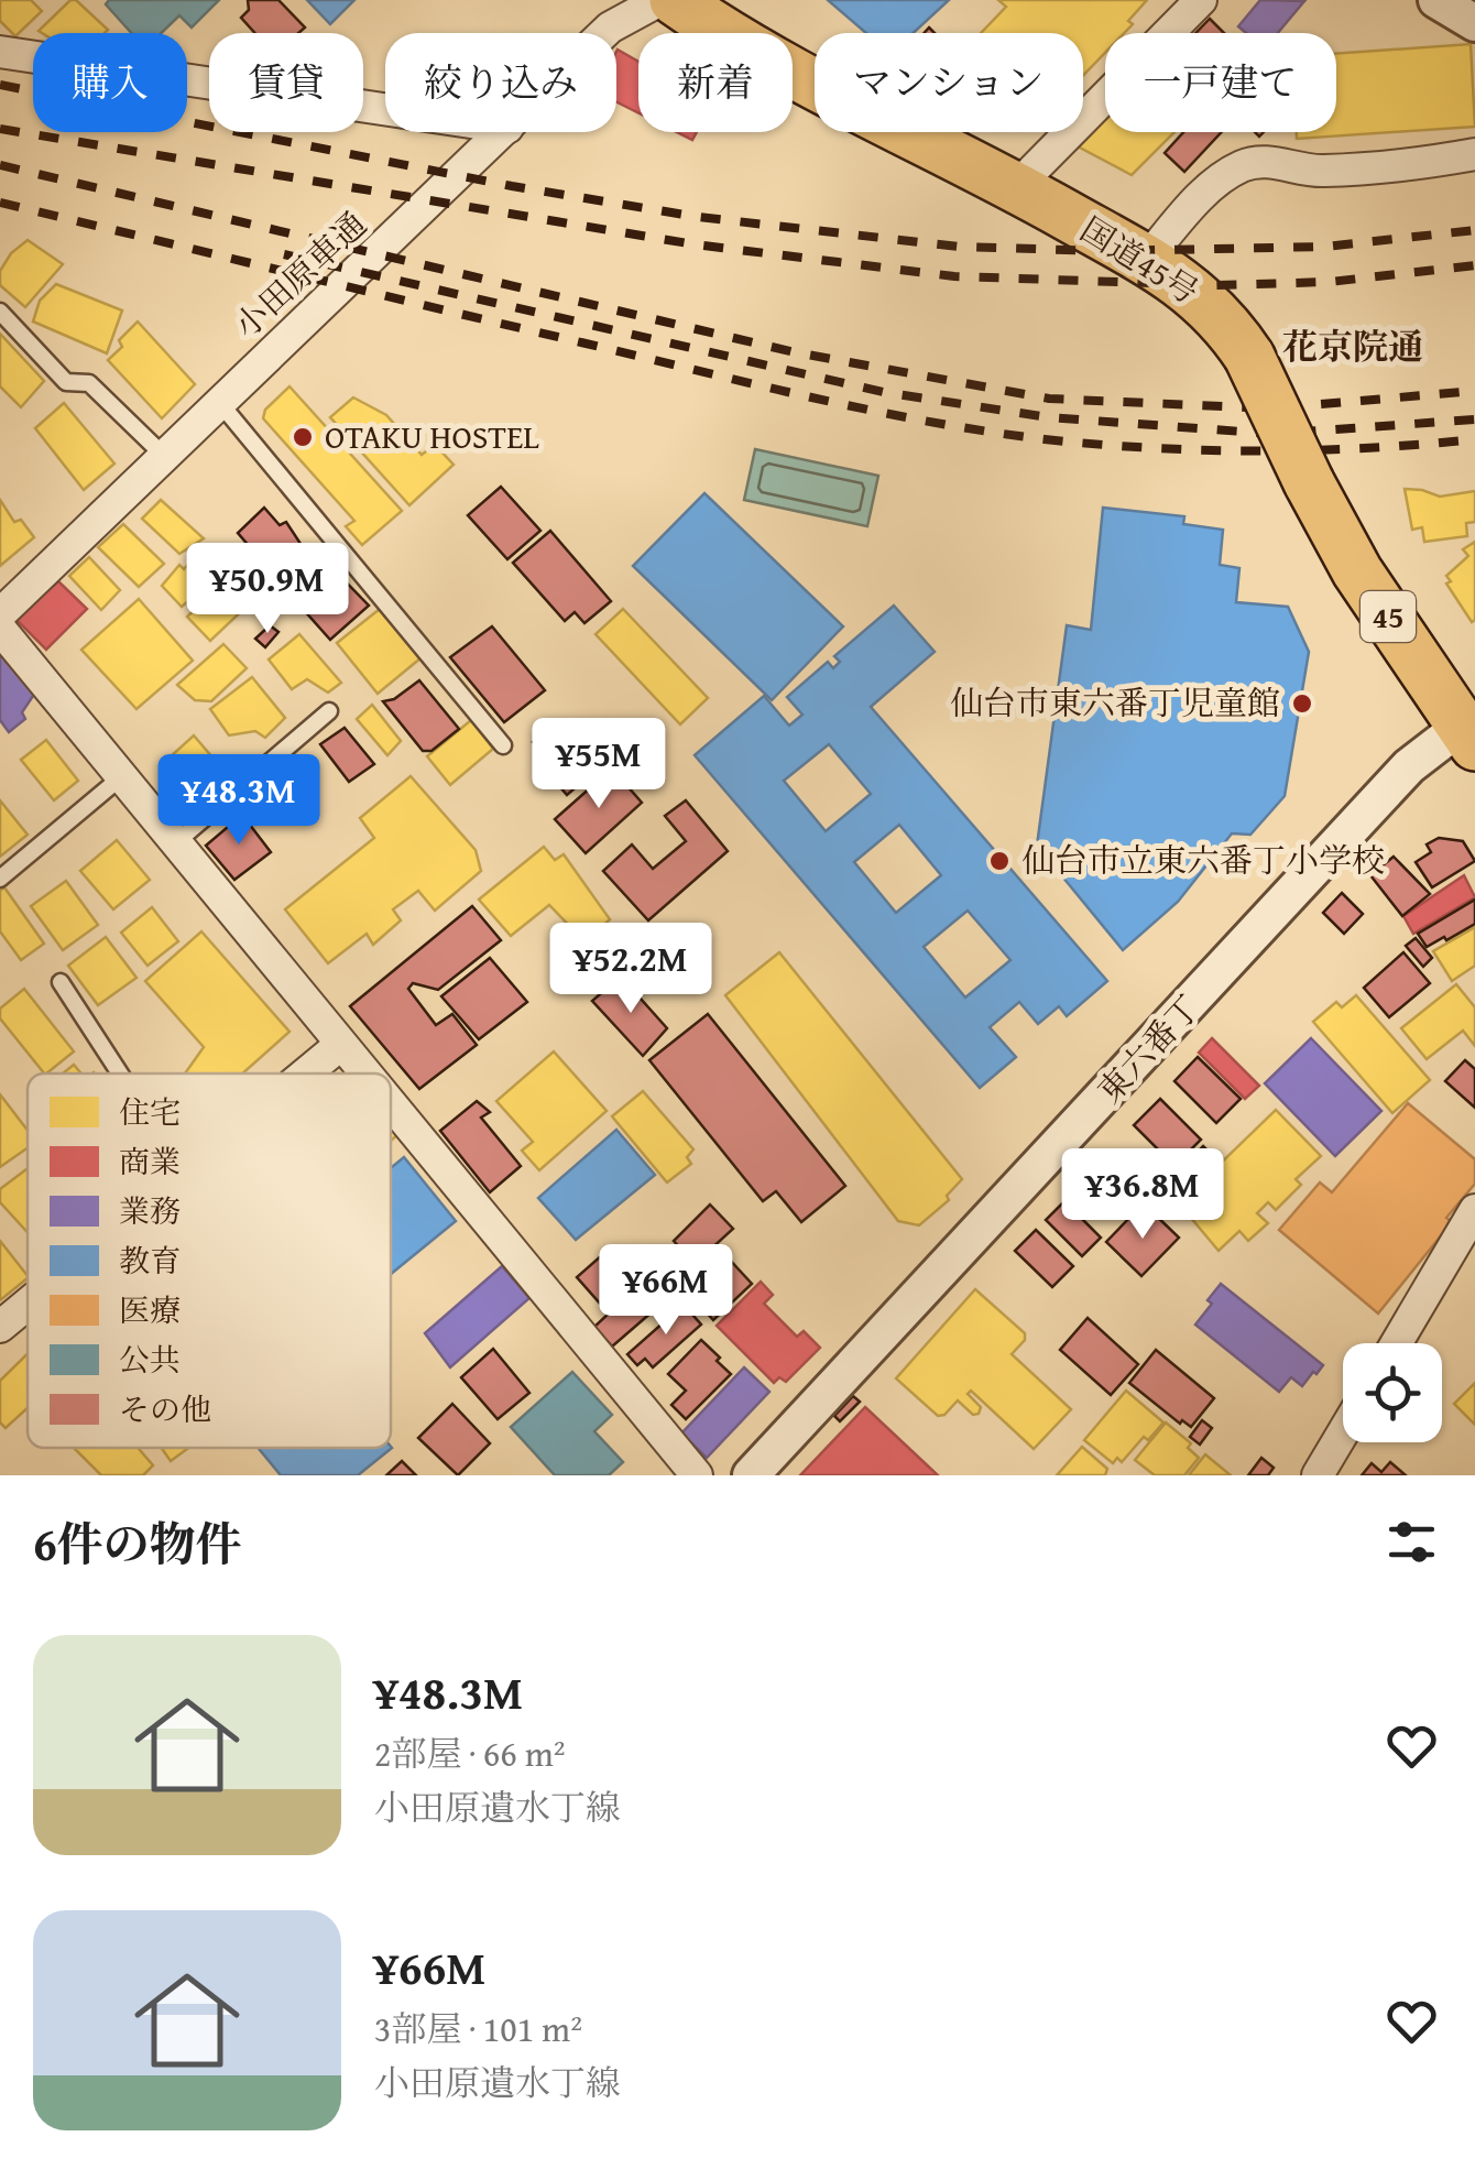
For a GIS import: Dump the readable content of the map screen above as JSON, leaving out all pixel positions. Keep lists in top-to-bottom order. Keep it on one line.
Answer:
{"streets":{"highway":["国道45号","45"],"street":["小田原車通","東六番丁"]},"crossings":[["国道45号","東六番丁"]],"districts":["花京院通"],"places":["OTAKU HOSTEL","仙台市東六番丁児童館","仙台市立東六番丁小学校"],"legend":["住宅","商業","業務","教育","医療","公共","その他"],"page":{"chip":["購入","賃貸","絞り込み","新着","マンション","一戸建て"],"price":["¥50.9M","¥55M","¥48.3M","¥52.2M","¥36.8M","¥66M"],"heading":"6件の物件","list":[{"name":"¥48.3M","note":"2部屋 · 66 m² · 小田原遺水丁線"},{"name":"¥66M","note":"3部屋 · 101 m² · 小田原遺水丁線"}]}}
